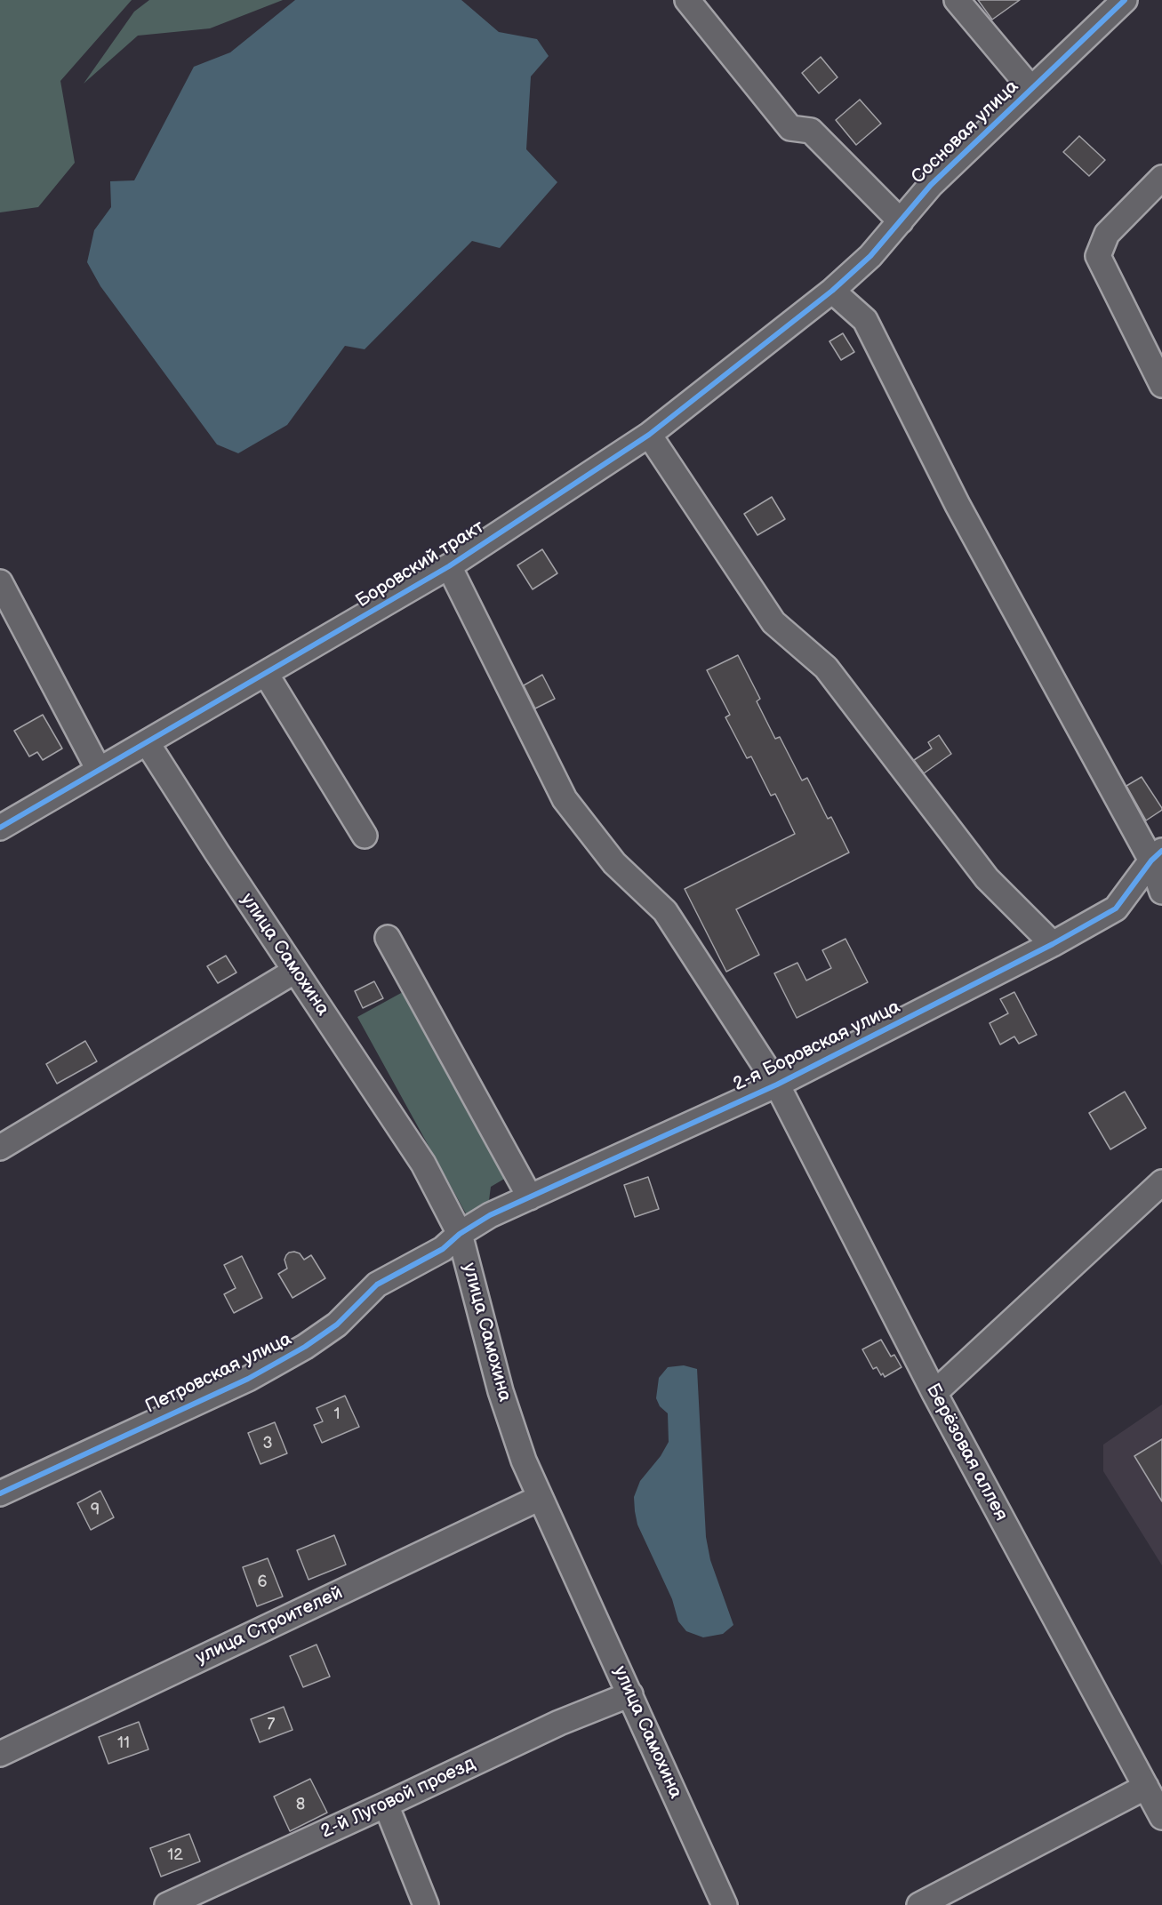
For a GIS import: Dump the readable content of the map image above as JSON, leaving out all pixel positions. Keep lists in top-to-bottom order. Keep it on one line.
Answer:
{"streets":{"street":["Сосновая улица","Боровский тракт","улица Самохина","2-я Боровская улица","Петровская улица","Берёзовая аллея","улица Строителей","2-й Луговой проезд"]},"crossings":[["Сосновая улица","Боровский тракт"],["Боровский тракт","улица Самохина"],["Боровский тракт","Берёзовая аллея"],["улица Самохина","2-я Боровская улица"],["улица Самохина","Петровская улица"],["улица Самохина","улица Строителей"],["улица Самохина","2-й Луговой проезд"],["2-я Боровская улица","Петровская улица"],["2-я Боровская улица","Берёзовая аллея"]],"house_numbers":["1","3","9","6","7","11","8","12"]}
